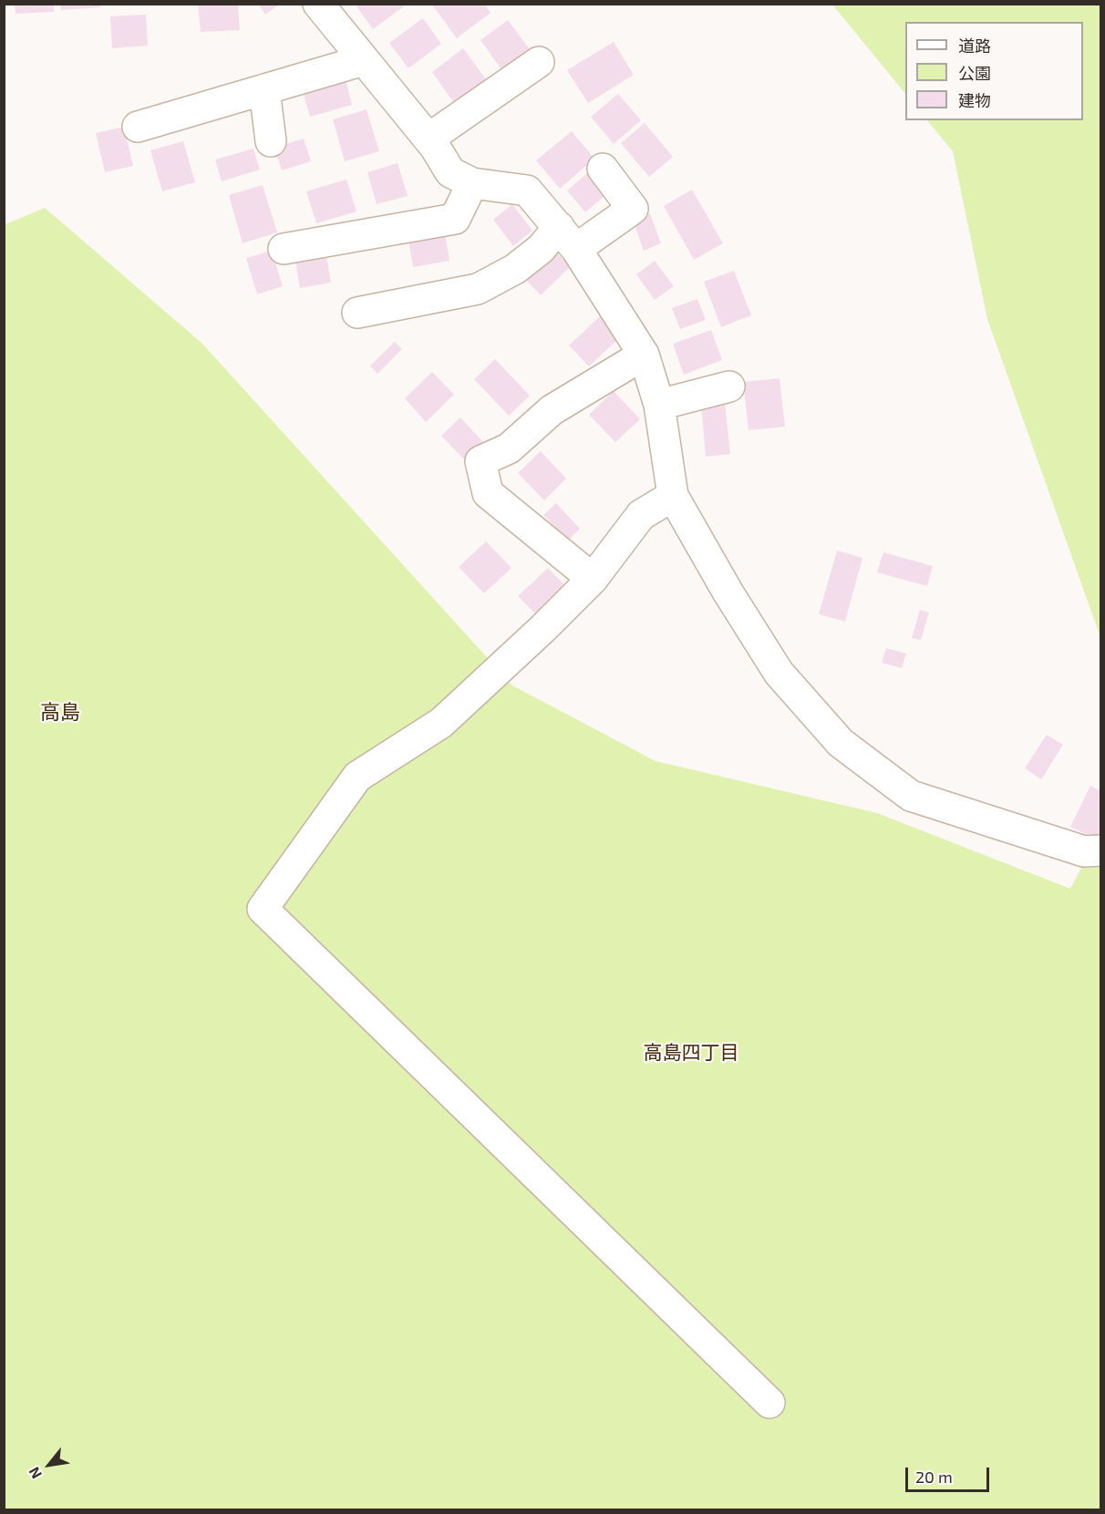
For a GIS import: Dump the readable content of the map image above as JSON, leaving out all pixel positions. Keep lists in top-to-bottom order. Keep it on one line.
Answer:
{"districts":["高島","高島四丁目"],"legend":["道路","公園","建物"],"scale_bar":"20 m","north":"bottom left"}
